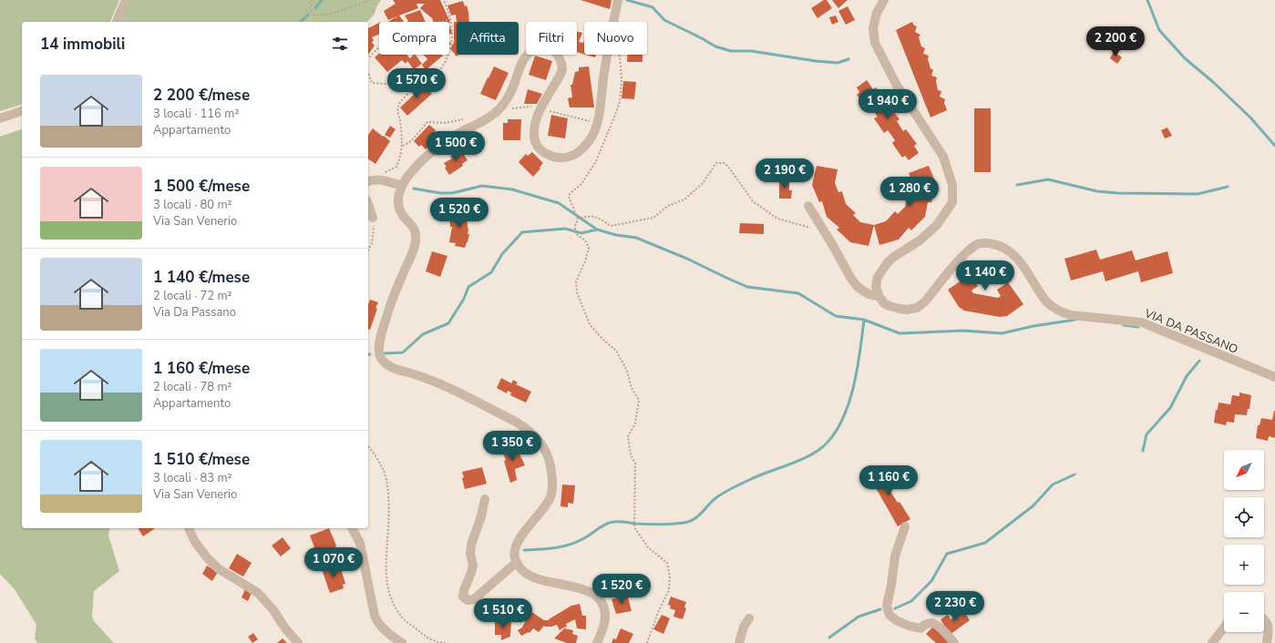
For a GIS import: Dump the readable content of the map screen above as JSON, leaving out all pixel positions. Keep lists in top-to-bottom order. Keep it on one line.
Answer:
{"streets":{"street":["VIA DA PASSANO"]},"north":"bottom left","page":{"chip":["Compra","Affitta","Filtri","Nuovo"],"heading":"14 immobili","price":["2 200 €","1 570 €","1 940 €","1 500 €","2 190 €","1 280 €","1 520 €","1 140 €","1 350 €","1 160 €","1 070 €","1 520 €","2 230 €","1 510 €"],"list":[{"name":"2 200 €/mese","note":"3 locali · 116 m² · Appartamento"},{"name":"1 500 €/mese","note":"3 locali · 80 m² · Via San Venerio"},{"name":"1 140 €/mese","note":"2 locali · 72 m² · Via Da Passano"},{"name":"1 160 €/mese","note":"2 locali · 78 m² · Appartamento"},{"name":"1 510 €/mese","note":"3 locali · 83 m² · Via San Venerio"}],"map_buttons":["+","−"]}}
